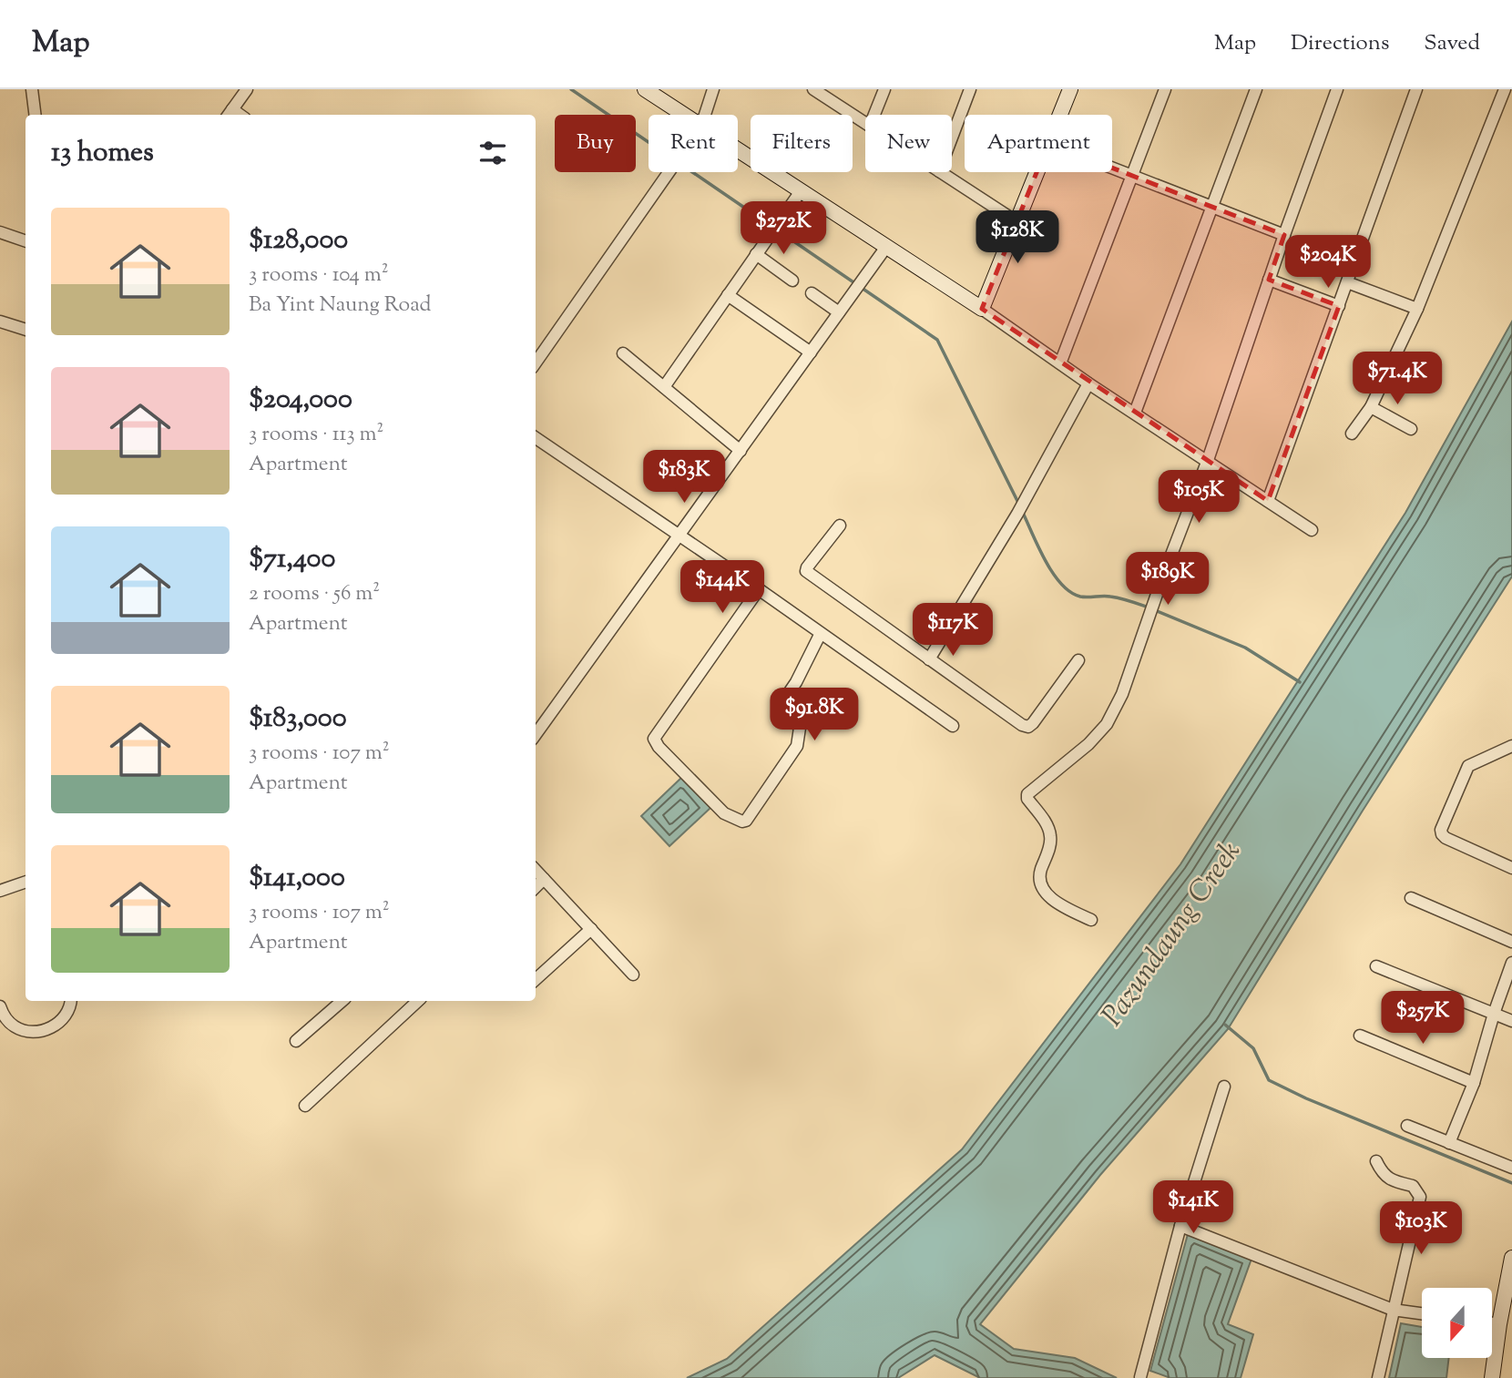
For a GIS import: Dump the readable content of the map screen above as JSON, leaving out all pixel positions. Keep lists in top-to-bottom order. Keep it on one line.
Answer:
{"water":["Pazundaung Creek"],"north":"bottom","page":{"header":"Map","nav":["Map","Directions","Saved"],"chip":["Buy","Rent","Filters","New","Apartment"],"heading":"13 homes","list":[{"name":"$128,000","note":"3 rooms · 104 m² · Ba Yint Naung Road"},{"name":"$204,000","note":"3 rooms · 113 m² · Apartment"},{"name":"$71,400","note":"2 rooms · 56 m² · Apartment"},{"name":"$183,000","note":"3 rooms · 107 m² · Apartment"},{"name":"$141,000","note":"3 rooms · 107 m² · Apartment"}],"price":["$272K","$128K","$204K","$71.4K","$183K","$105K","$189K","$144K","$117K","$91.8K","$257K","$141K","$103K"]}}
